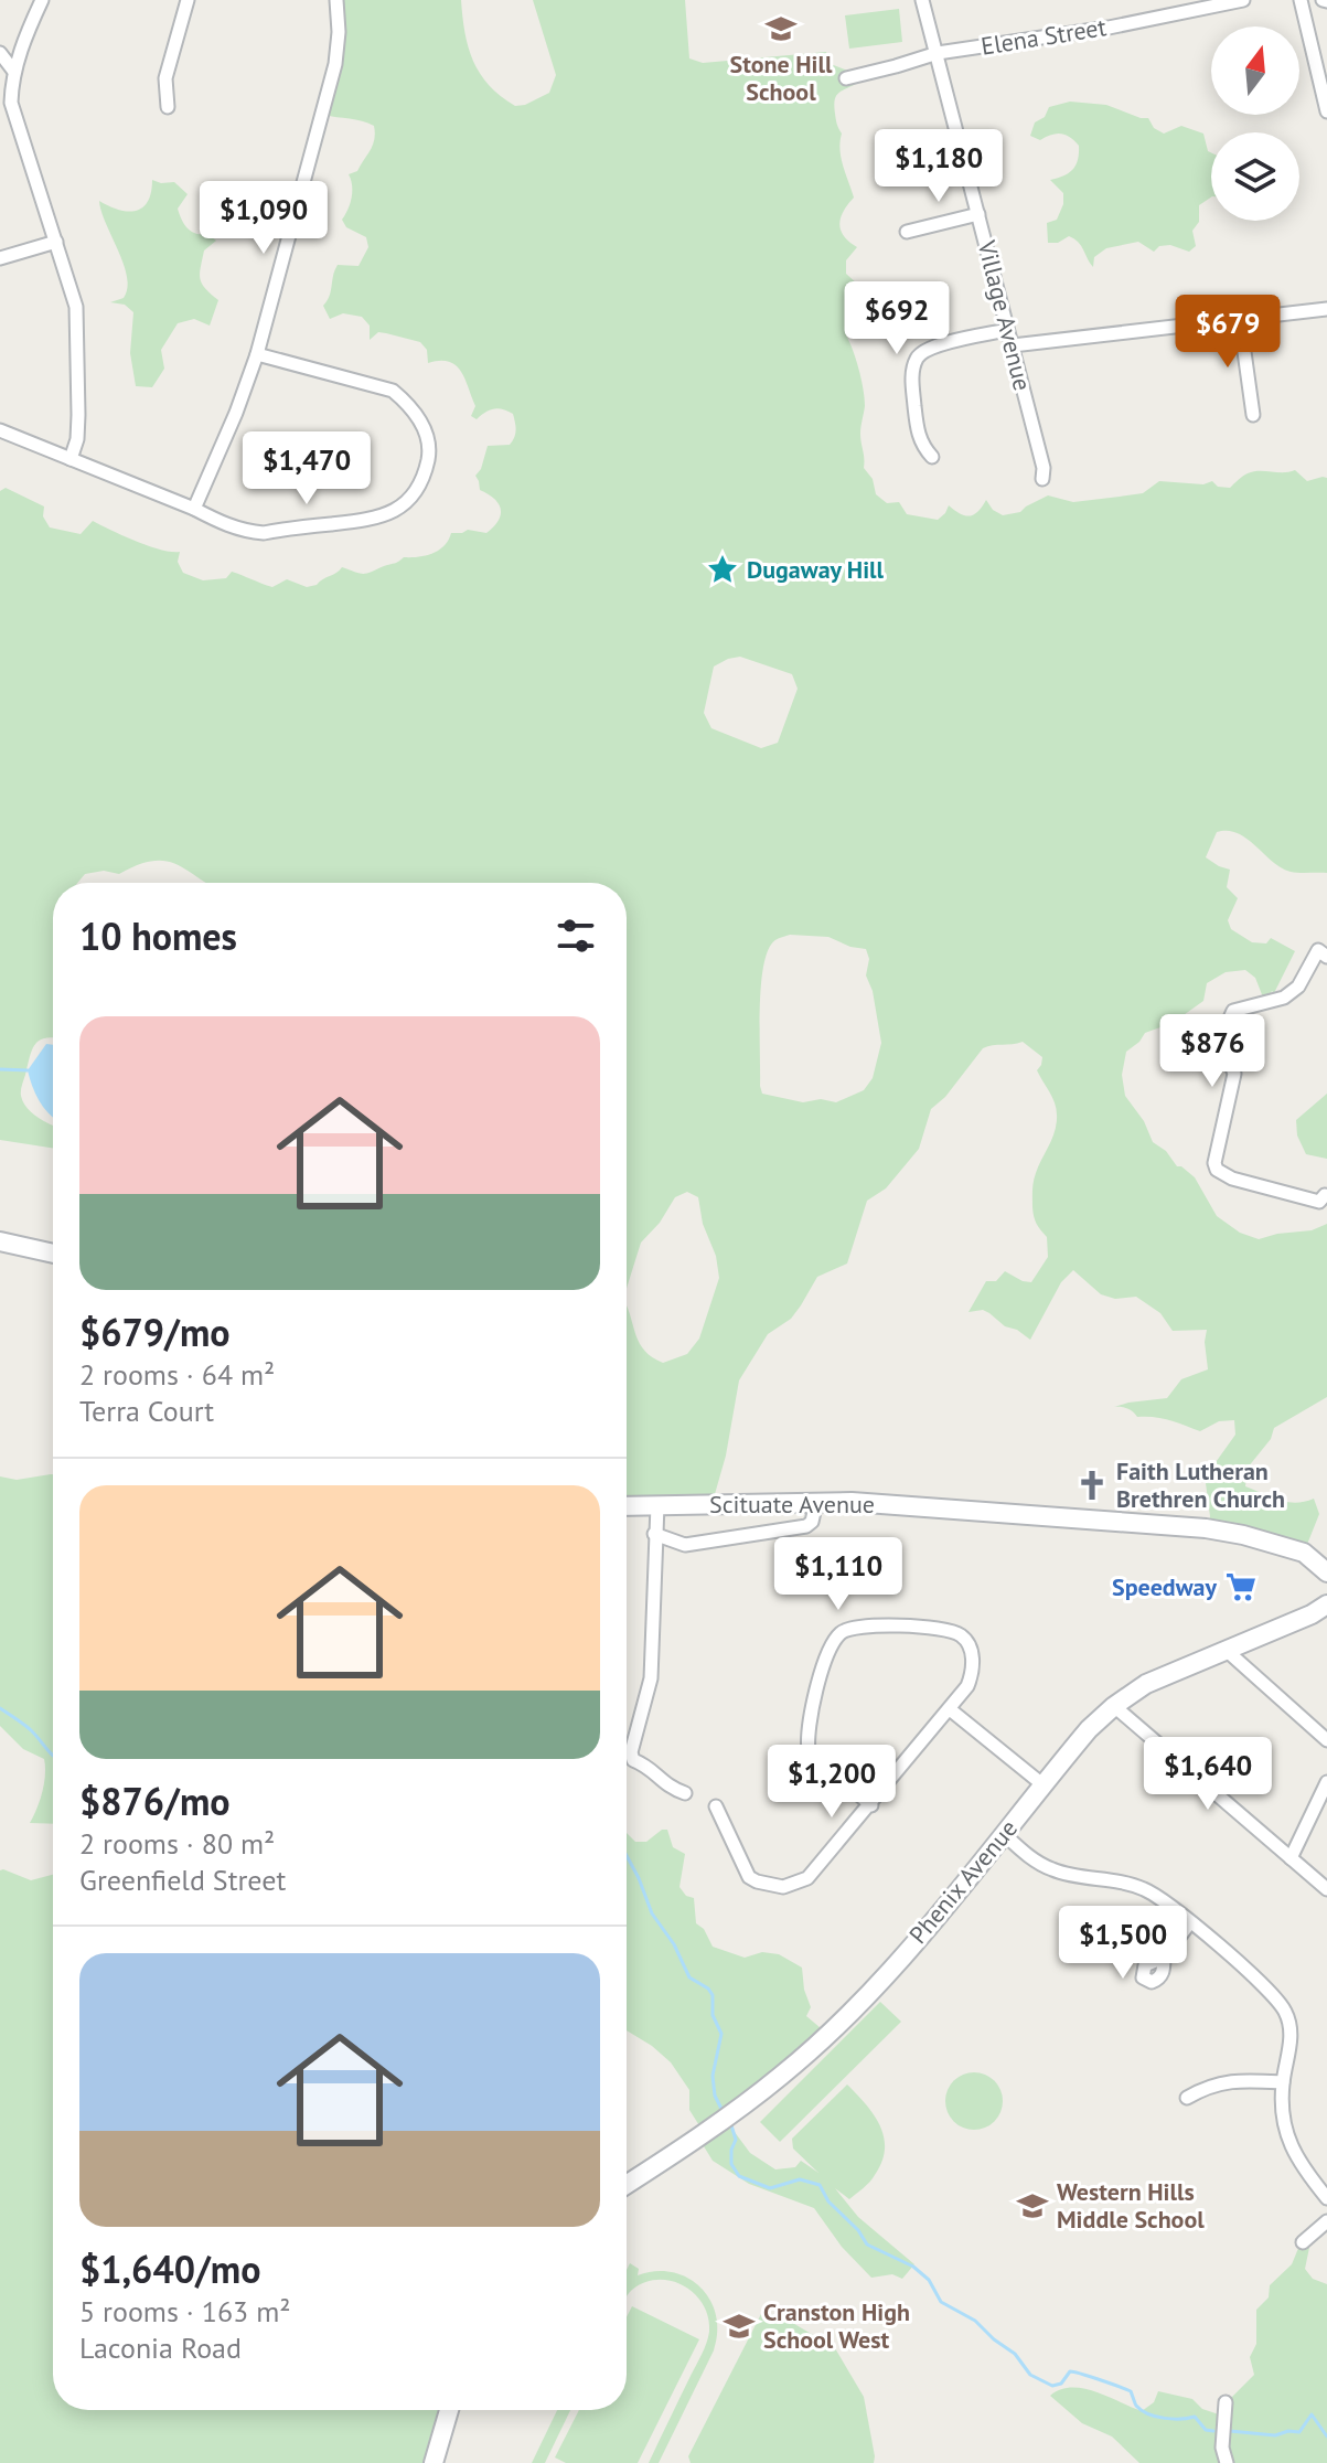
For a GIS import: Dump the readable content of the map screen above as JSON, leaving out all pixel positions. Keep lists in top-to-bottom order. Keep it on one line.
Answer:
{"streets":{"main road":["Scituate Avenue","Phenix Avenue"],"street":["Elena Street","Village Avenue"]},"crossings":[["Elena Street","Village Avenue"]],"places":{"school or university":["Stone Hill School","Western Hills Middle School","Cranston High School West"],"place":["Dugaway Hill"],"church":["Faith Lutheran Brethren Church"],"supermarket":["Speedway"]},"north":"top","page":{"price":["$1,180","$1,090","$692","$679","$1,470","$876","$1,110","$1,640","$1,200","$1,500"],"heading":"10 homes","list":[{"name":"$679/mo","note":"2 rooms · 64 m² · Terra Court"},{"name":"$876/mo","note":"2 rooms · 80 m² · Greenfield Street"},{"name":"$1,640/mo","note":"5 rooms · 163 m² · Laconia Road"}]}}
